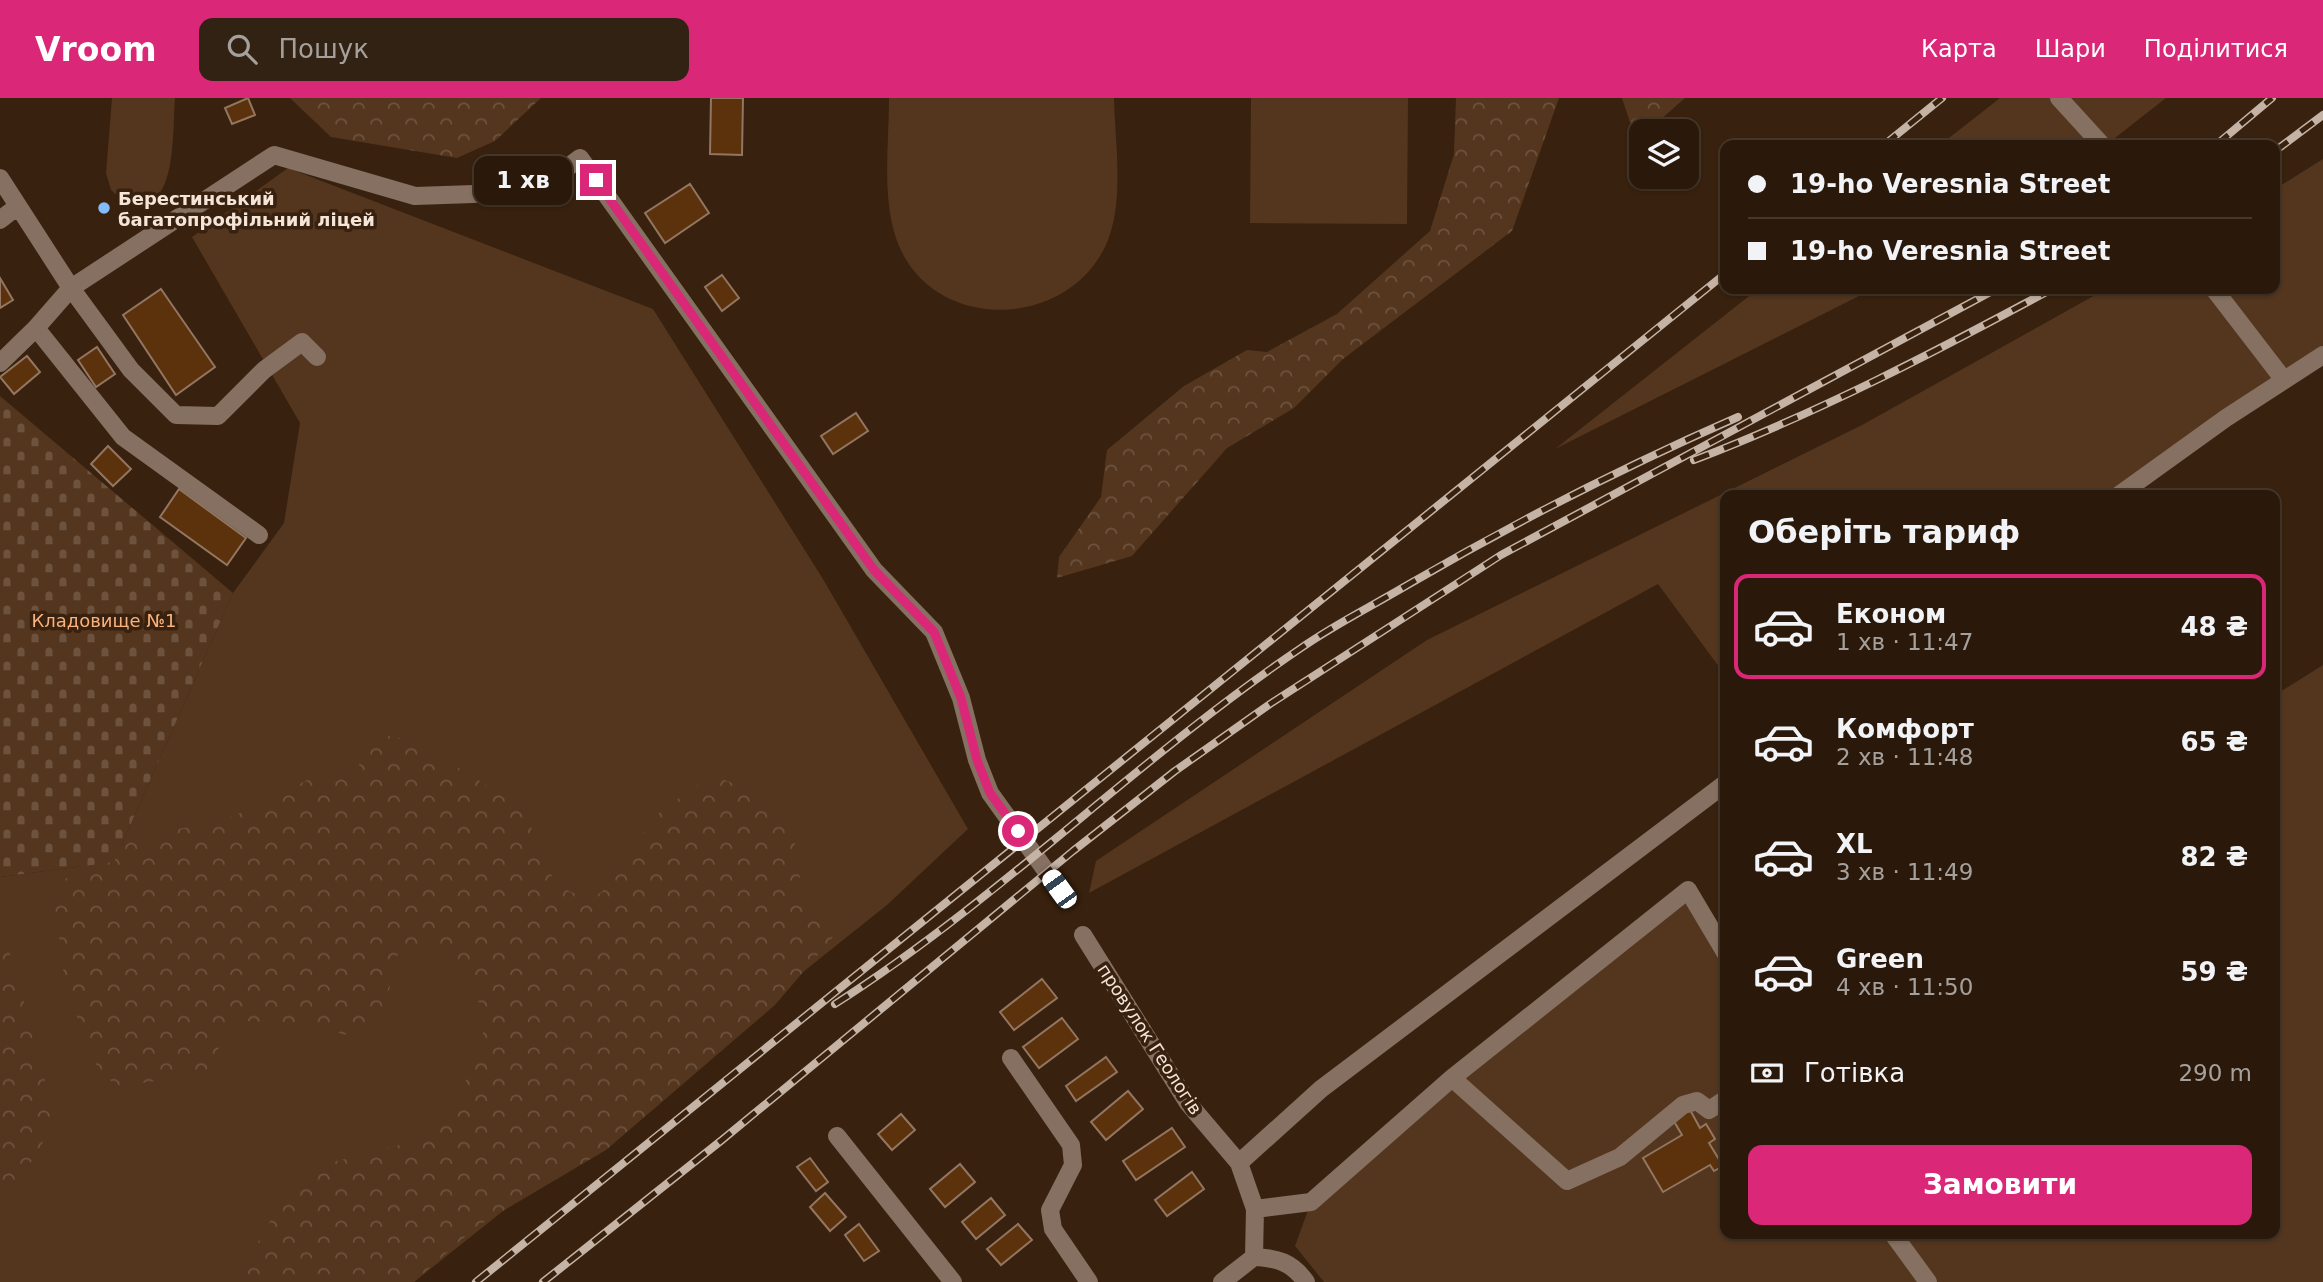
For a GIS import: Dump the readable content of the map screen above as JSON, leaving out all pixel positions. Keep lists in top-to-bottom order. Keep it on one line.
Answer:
{"streets":{"street":["провулок Геологів"]},"parks":["Кладовище №1"],"places":["Берестинський багатопрофільний ліцей"],"page":{"header":"Vroom","search":"Пошук","nav":["Карта","Шари","Поділитися"],"banner":["19-ho Veresnia Street","19-ho Veresnia Street"],"bubble":"1 хв","heading":"Оберіть тариф","list":[{"name":"Економ","note":"1 хв · 11:47","value":"48 ₴"},{"name":"Комфорт","note":"2 хв · 11:48","value":"65 ₴"},{"name":"XL","note":"3 хв · 11:49","value":"82 ₴"},{"name":"Green","note":"4 хв · 11:50","value":"59 ₴"}],"pay":["Готівка","290 m"],"buttons":"Замовити"}}
